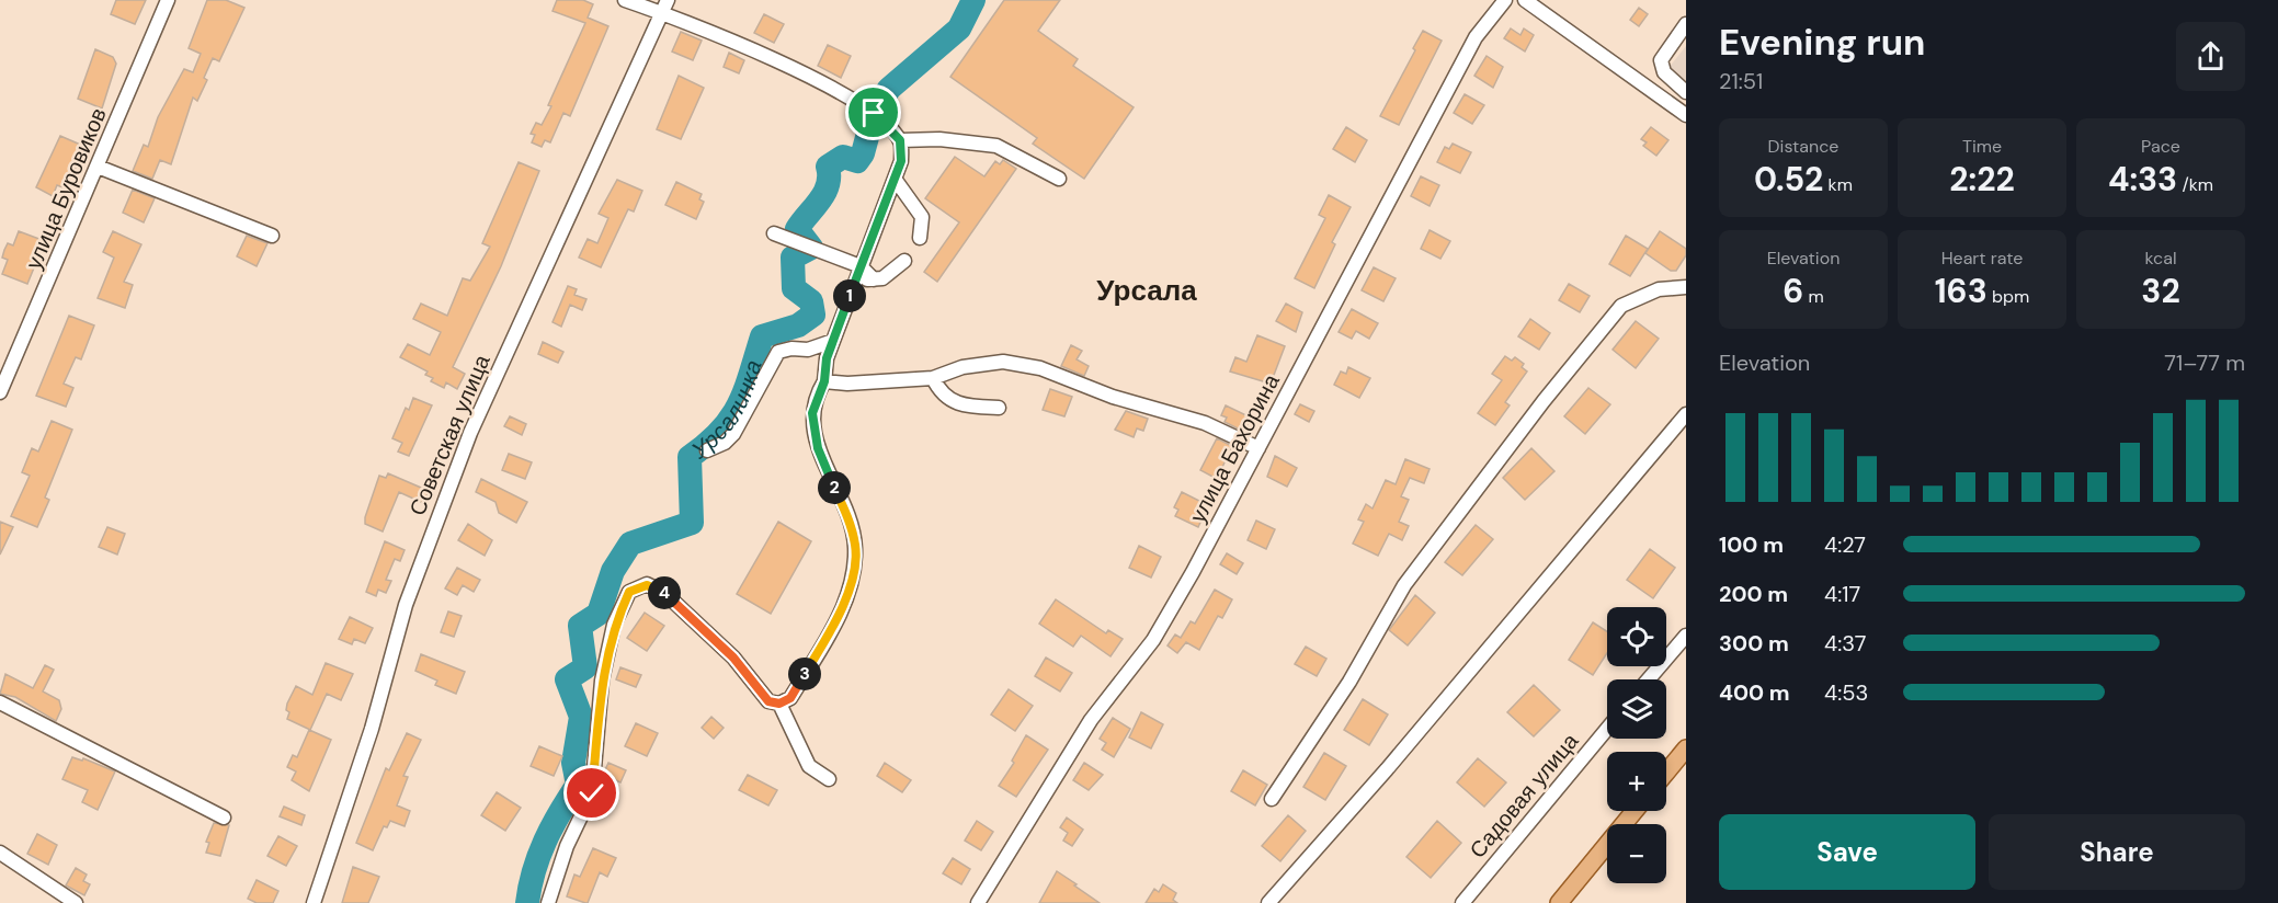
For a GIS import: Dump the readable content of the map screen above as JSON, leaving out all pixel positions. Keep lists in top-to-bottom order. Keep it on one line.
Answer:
{"streets":{"street":["улица Буровиков","Советская улица","улица Бахорина","Садовая улица"]},"districts":["Урсала"],"water":["Урсалинка"],"page":{"heading":["Evening run","21:51"],"stats":[["Distance","0.52 km"],["Time","2:22"],["Pace","4:33 /km"],["Elevation","6 m"],["Heart rate","163 bpm"],["kcal","32"]],"pins":["1","2","4","3"],"chart":["Elevation","71–77 m"],"list":[{"name":"100 m","note":"4:27"},{"name":"200 m","note":"4:17"},{"name":"300 m","note":"4:37"},{"name":"400 m","note":"4:53"}],"map_buttons":["+","−"],"buttons":["Save","Share"]}}
